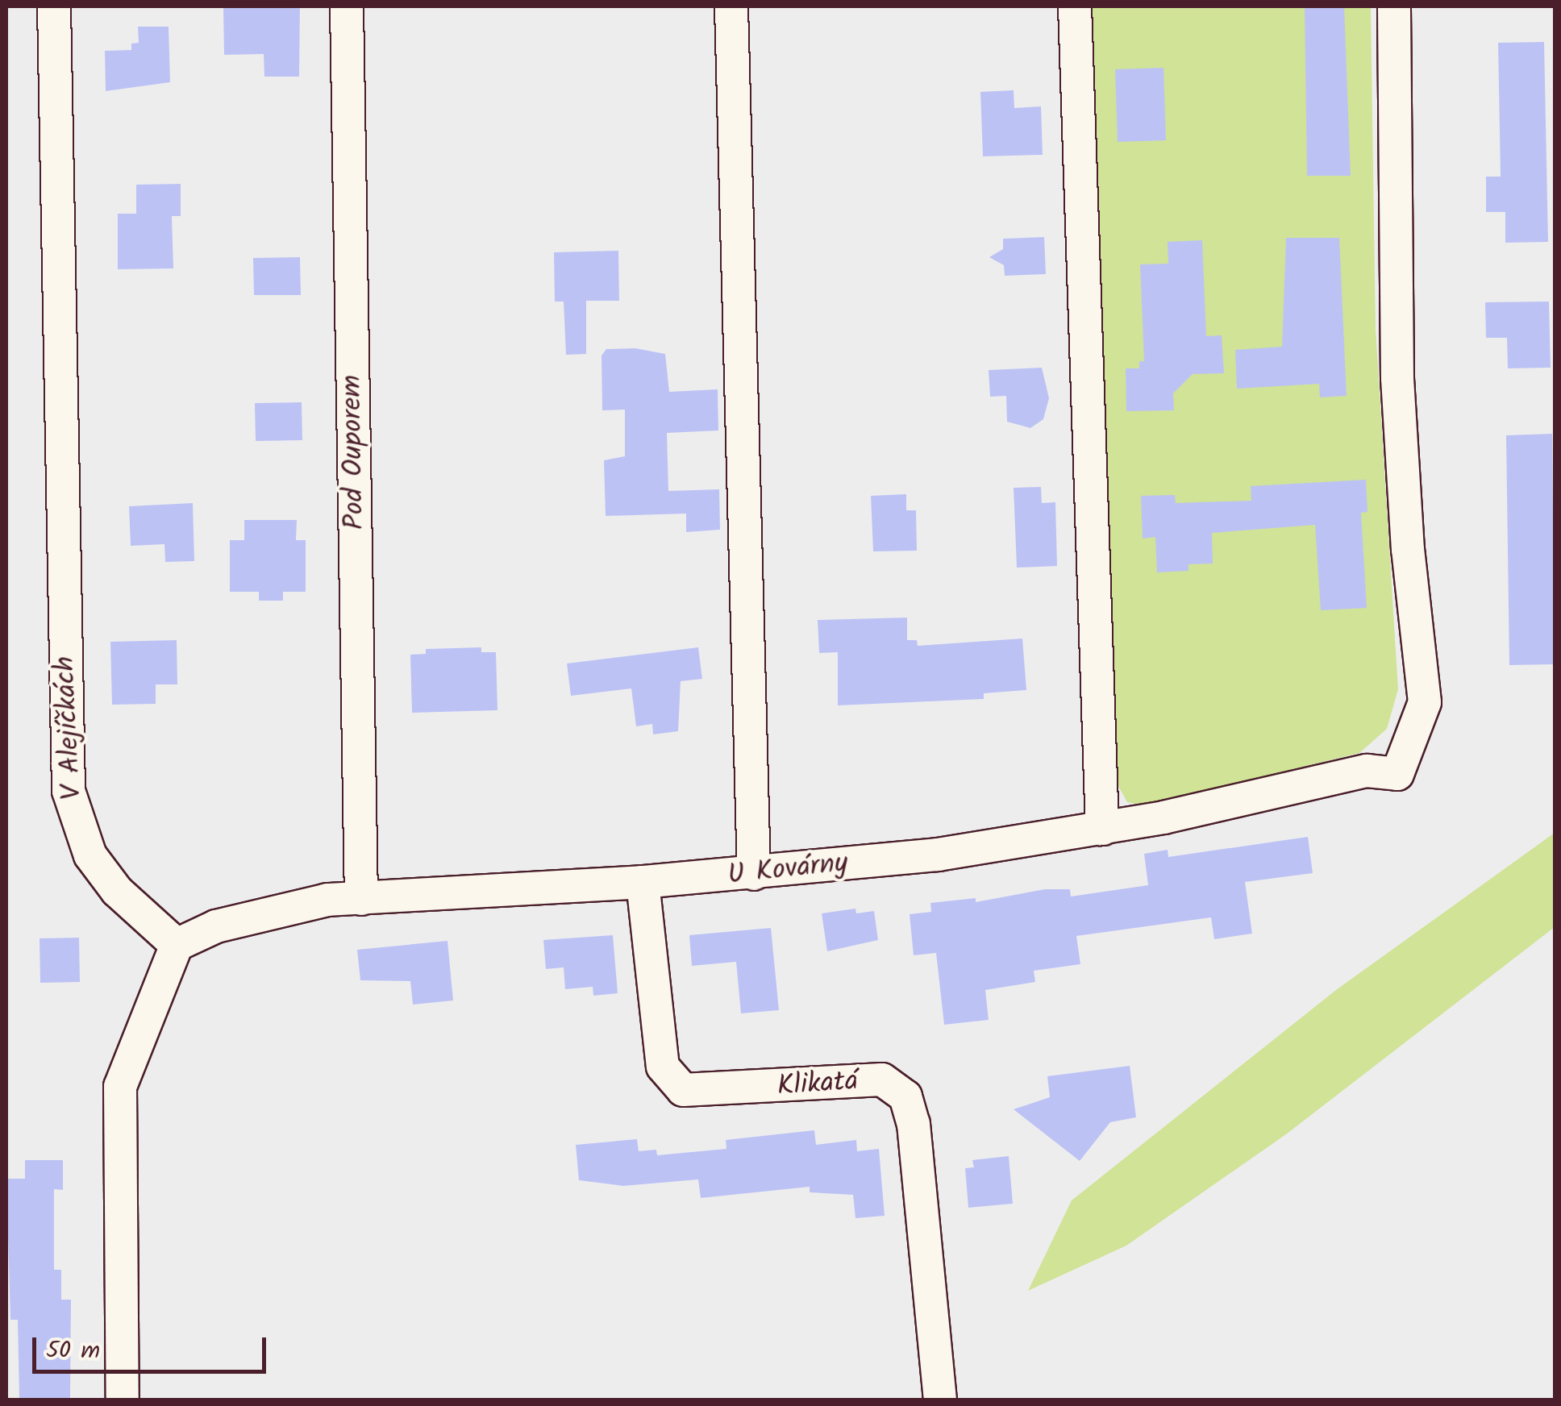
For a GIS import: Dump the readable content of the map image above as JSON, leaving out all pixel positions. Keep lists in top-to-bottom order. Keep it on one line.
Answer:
{"streets":{"street":["Pod Ouporem","V Alejíčkách","U Kovárny","Klikatá"]},"crossings":[["Pod Ouporem","U Kovárny"],["V Alejíčkách","U Kovárny"],["U Kovárny","Klikatá"]],"scale_bar":"50 m"}
